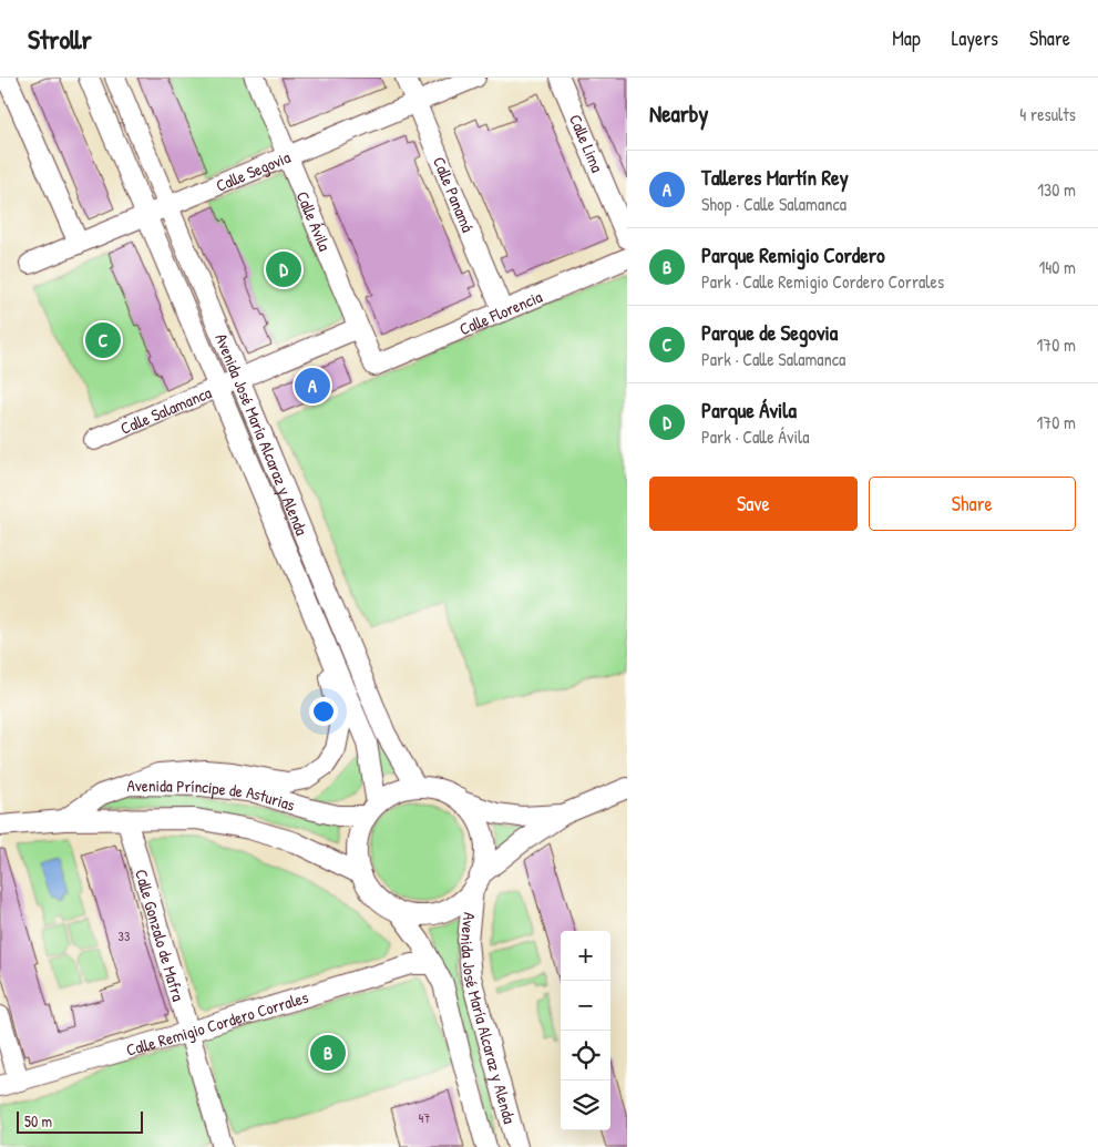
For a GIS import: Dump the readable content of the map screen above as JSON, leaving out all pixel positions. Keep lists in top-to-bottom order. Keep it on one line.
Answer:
{"streets":{"street":["Calle Lima","Calle Segovia","Calle Panamá","Calle Ávila","Calle Florencia","Calle Salamanca","Avenida José María Alcaraz y Alenda","Avenida Príncipe de Asturias","Calle Gonzalo de Mafra","Calle Remigio Cordero Corrales"]},"crossings":[["Calle Segovia","Calle Panamá"],["Calle Segovia","Calle Ávila"],["Calle Segovia","Avenida José María Alcaraz y Alenda"],["Calle Panamá","Calle Florencia"],["Calle Ávila","Calle Florencia"],["Calle Ávila","Calle Salamanca"],["Calle Salamanca","Avenida José María Alcaraz y Alenda"],["Avenida José María Alcaraz y Alenda","Avenida Príncipe de Asturias"],["Avenida José María Alcaraz y Alenda","Calle Remigio Cordero Corrales"],["Avenida Príncipe de Asturias","Calle Gonzalo de Mafra"],["Calle Gonzalo de Mafra","Calle Remigio Cordero Corrales"]],"house_numbers":["33","47"],"scale_bar":"50 m","page":{"header":"Strollr","nav":["Map","Layers","Share"],"heading":["Nearby","4 results"],"list":[{"mark":"A","name":"Talleres Martín Rey","note":"Shop · Calle Salamanca","value":"130 m"},{"mark":"B","name":"Parque Remigio Cordero","note":"Park · Calle Remigio Cordero Corrales","value":"140 m"},{"mark":"C","name":"Parque de Segovia","note":"Park · Calle Salamanca","value":"170 m"},{"mark":"D","name":"Parque Ávila","note":"Park · Calle Ávila","value":"170 m"}],"pins":["D","C","A","B"],"buttons":["Save","Share"],"map_buttons":["+","−"],"scale":"50 m"}}
